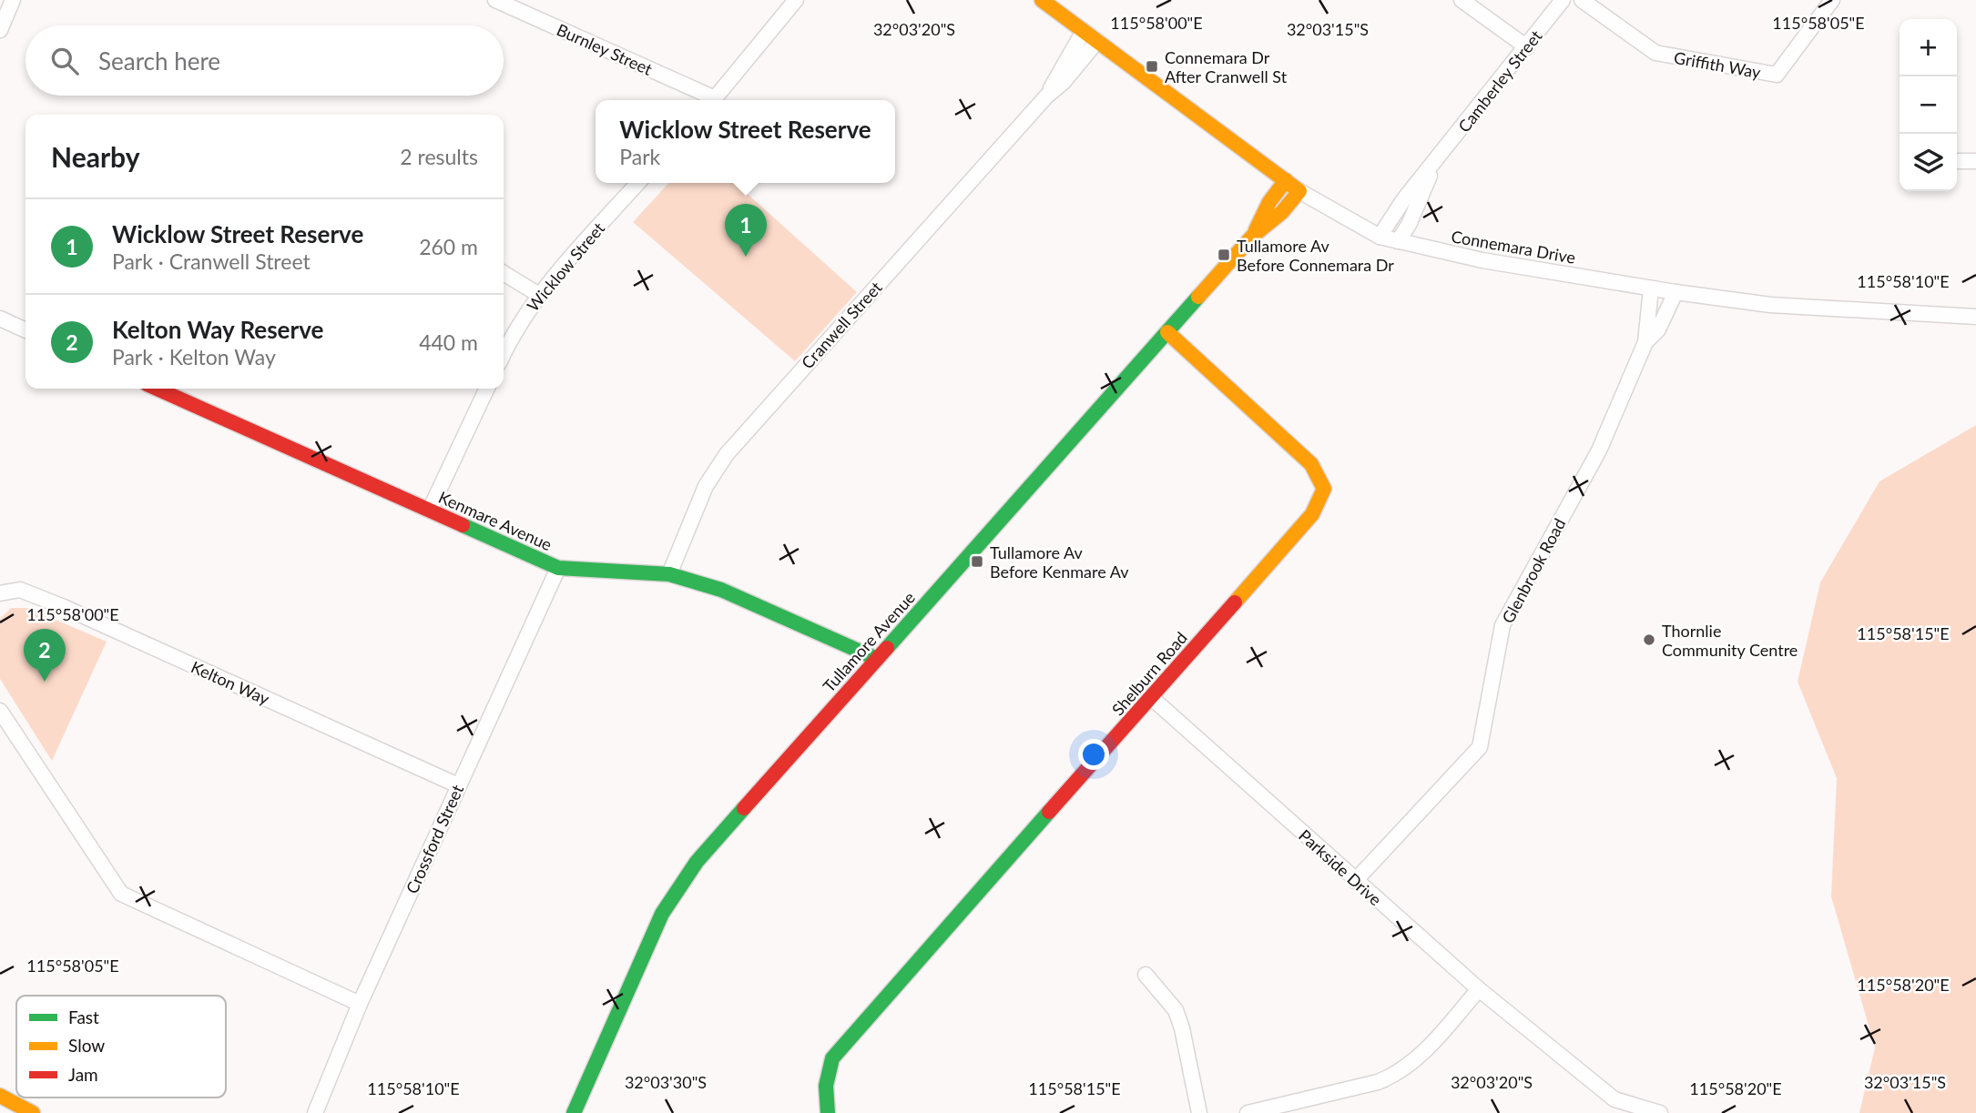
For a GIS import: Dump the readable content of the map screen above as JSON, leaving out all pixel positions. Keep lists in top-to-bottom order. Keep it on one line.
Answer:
{"streets":{"street":["Burnley Street","Griffith Way","Camberley Street","Connemara Drive","Wicklow Street","Cranwell Street","Kenmare Avenue","Glenbrook Road","Tullamore Avenue","Shelburn Road","Kelton Way","Crossford Street","Parkside Drive"]},"crossings":[["Camberley Street","Connemara Drive"],["Connemara Drive","Cranwell Street"],["Connemara Drive","Glenbrook Road"],["Connemara Drive","Tullamore Avenue"],["Cranwell Street","Kenmare Avenue"],["Kenmare Avenue","Tullamore Avenue"],["Kenmare Avenue","Crossford Street"],["Glenbrook Road","Parkside Drive"],["Tullamore Avenue","Shelburn Road"],["Shelburn Road","Parkside Drive"],["Kelton Way","Crossford Street"]],"places":{"transit":["Connemara Dr After Cranwell St","Tullamore Av Before Connemara Dr","Tullamore Av Before Kenmare Av"],"other":["Thornlie Community Centre"]},"legend":["Fast","Slow","Jam"],"page":{"map_buttons":["+","−"],"search":"Search here","popup":["Wicklow Street Reserve","Park"],"heading":["Nearby","2 results"],"list":[{"mark":"1","name":"Wicklow Street Reserve","note":"Park · Cranwell Street","value":"260 m"},{"mark":"2","name":"Kelton Way Reserve","note":"Park · Kelton Way","value":"440 m"}],"pins":["1","2"]},"coordinates":["115°58'05\"E","115°58'00\"E","32°03'20\"S","32°03'15\"S","115°58'10\"E","115°58'15\"E","115°58'20\"E","32°03'30\"S"]}
